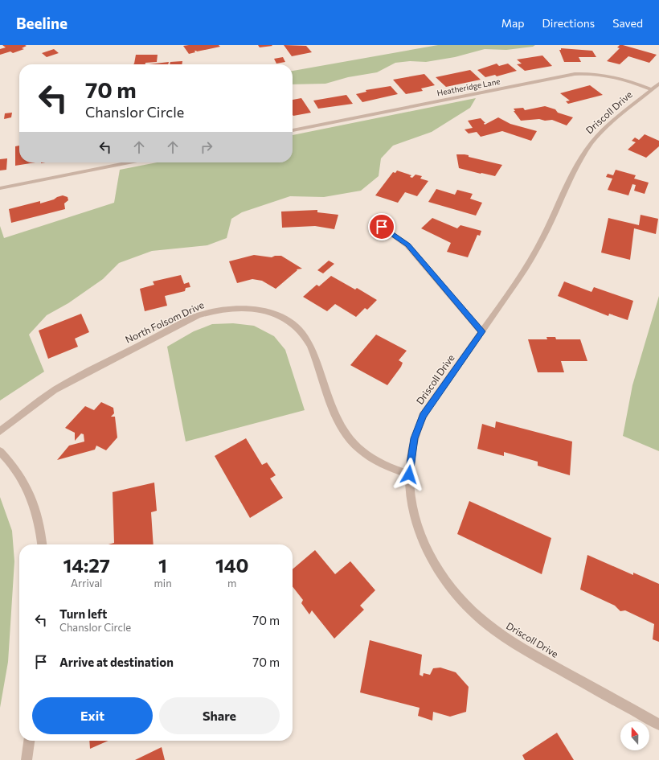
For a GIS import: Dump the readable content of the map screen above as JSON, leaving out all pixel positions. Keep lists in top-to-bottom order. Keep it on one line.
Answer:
{"streets":{"street":["Heatheridge Lane","Driscoll Drive","North Folsom Drive"]},"crossings":[["Heatheridge Lane","Driscoll Drive"],["Driscoll Drive","North Folsom Drive"]],"north":"top","page":{"header":"Beeline","nav":["Map","Directions","Saved"],"turn":["70 m","Chanslor Circle"],"eta":["14:27","Arrival","1","min","140","m"],"list":[{"name":"Turn left","note":"Chanslor Circle","value":"70 m"},{"name":"Arrive at destination","value":"70 m"}],"buttons":["Exit","Share"]}}
